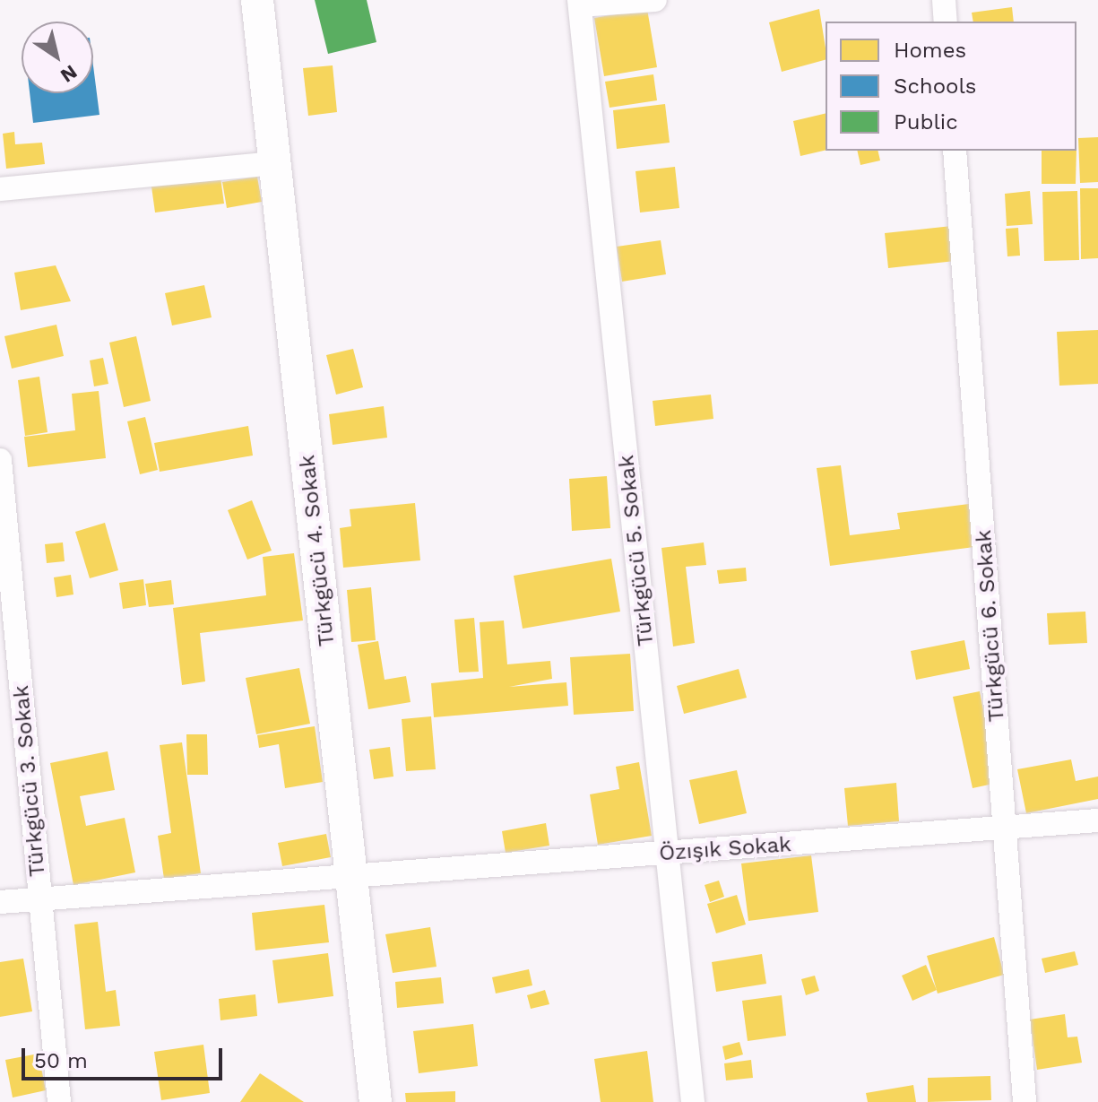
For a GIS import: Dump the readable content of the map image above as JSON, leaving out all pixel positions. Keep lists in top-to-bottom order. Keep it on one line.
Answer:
{"streets":{"main road":["Türkgücü 4. Sokak"],"street":["Türkgücü 5. Sokak","Türkgücü 6. Sokak","Türkgücü 3. Sokak","Özışık Sokak"]},"crossings":[["Türkgücü 4. Sokak","Özışık Sokak"],["Türkgücü 5. Sokak","Özışık Sokak"],["Türkgücü 6. Sokak","Özışık Sokak"],["Türkgücü 3. Sokak","Özışık Sokak"]],"legend":["Homes","Schools","Public"],"scale_bar":"50 m","north":"bottom right"}
